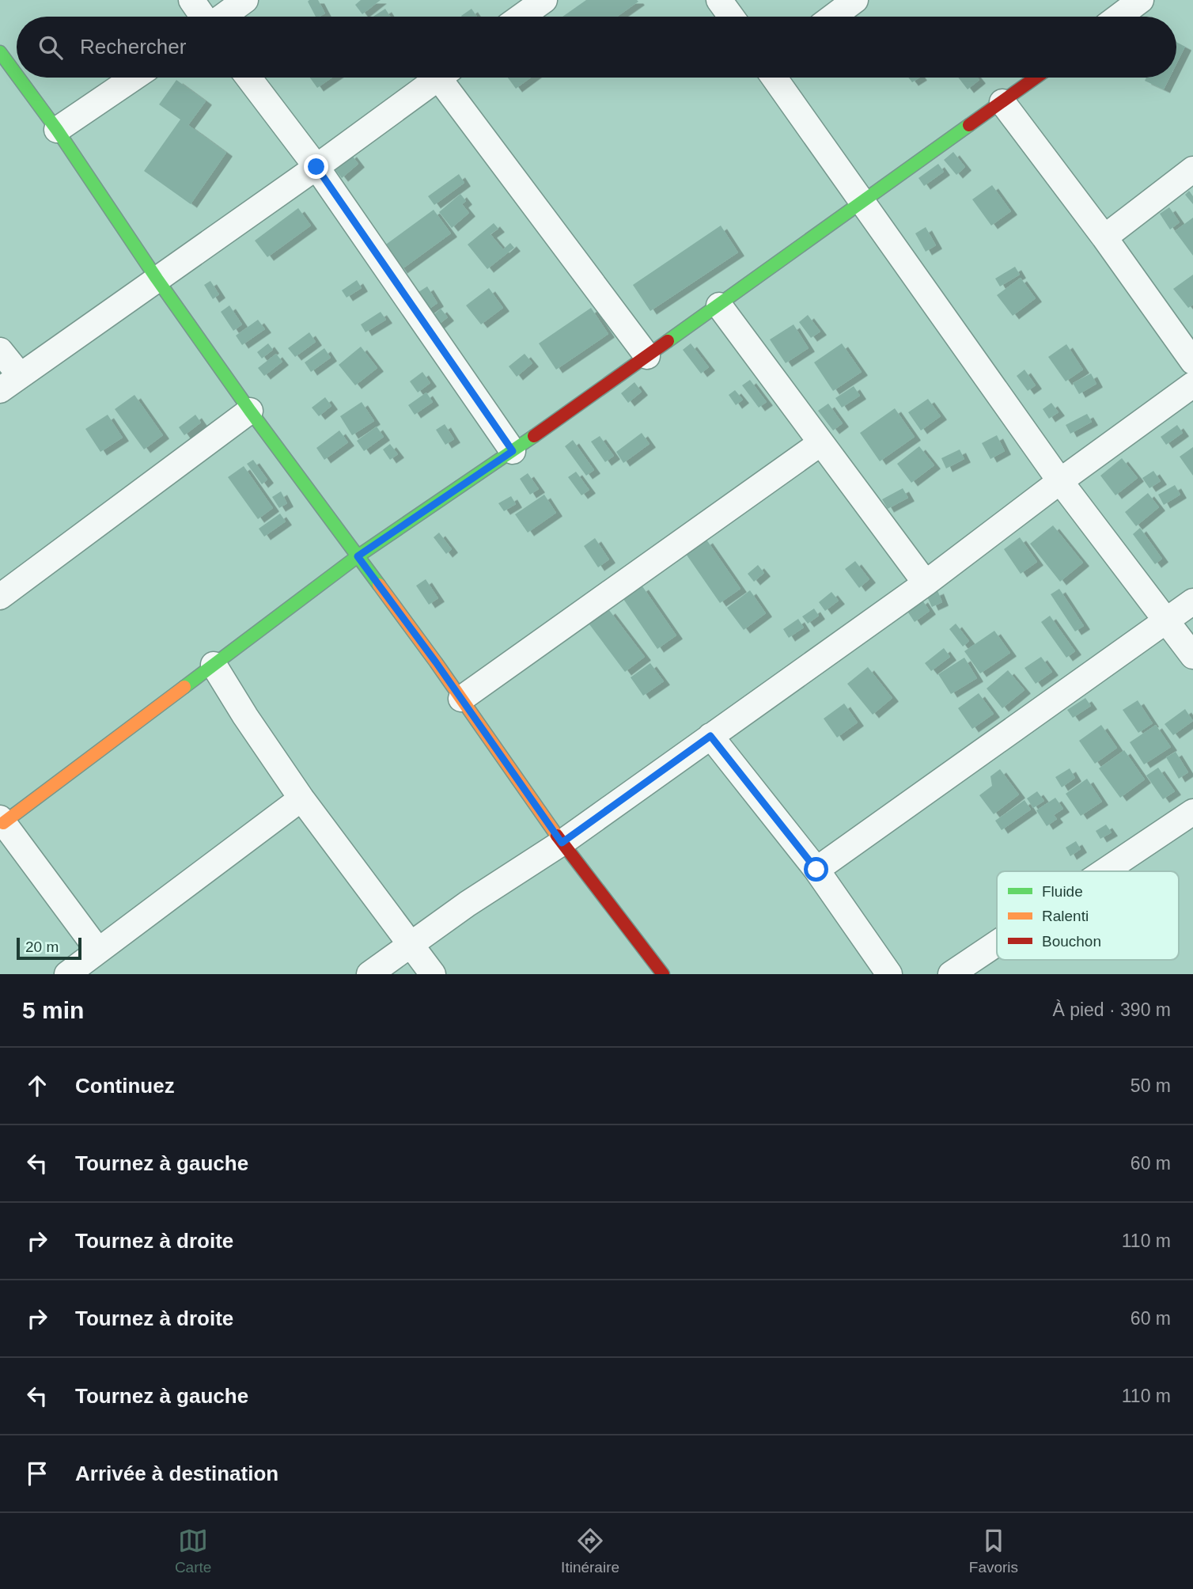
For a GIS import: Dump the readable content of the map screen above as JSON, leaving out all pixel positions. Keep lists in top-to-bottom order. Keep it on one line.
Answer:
{"legend":["Fluide","Ralenti","Bouchon"],"scale_bar":"20 m","page":{"search":"Rechercher","scale":"20 m","heading":["5 min","À pied · 390 m"],"list":[["Continuez","50 m"],["Tournez à gauche","60 m"],["Tournez à droite","110 m"],["Tournez à droite","60 m"],["Tournez à gauche","110 m"],"Arrivée à destination"],"nav":["Carte","Itinéraire","Favoris"]}}
